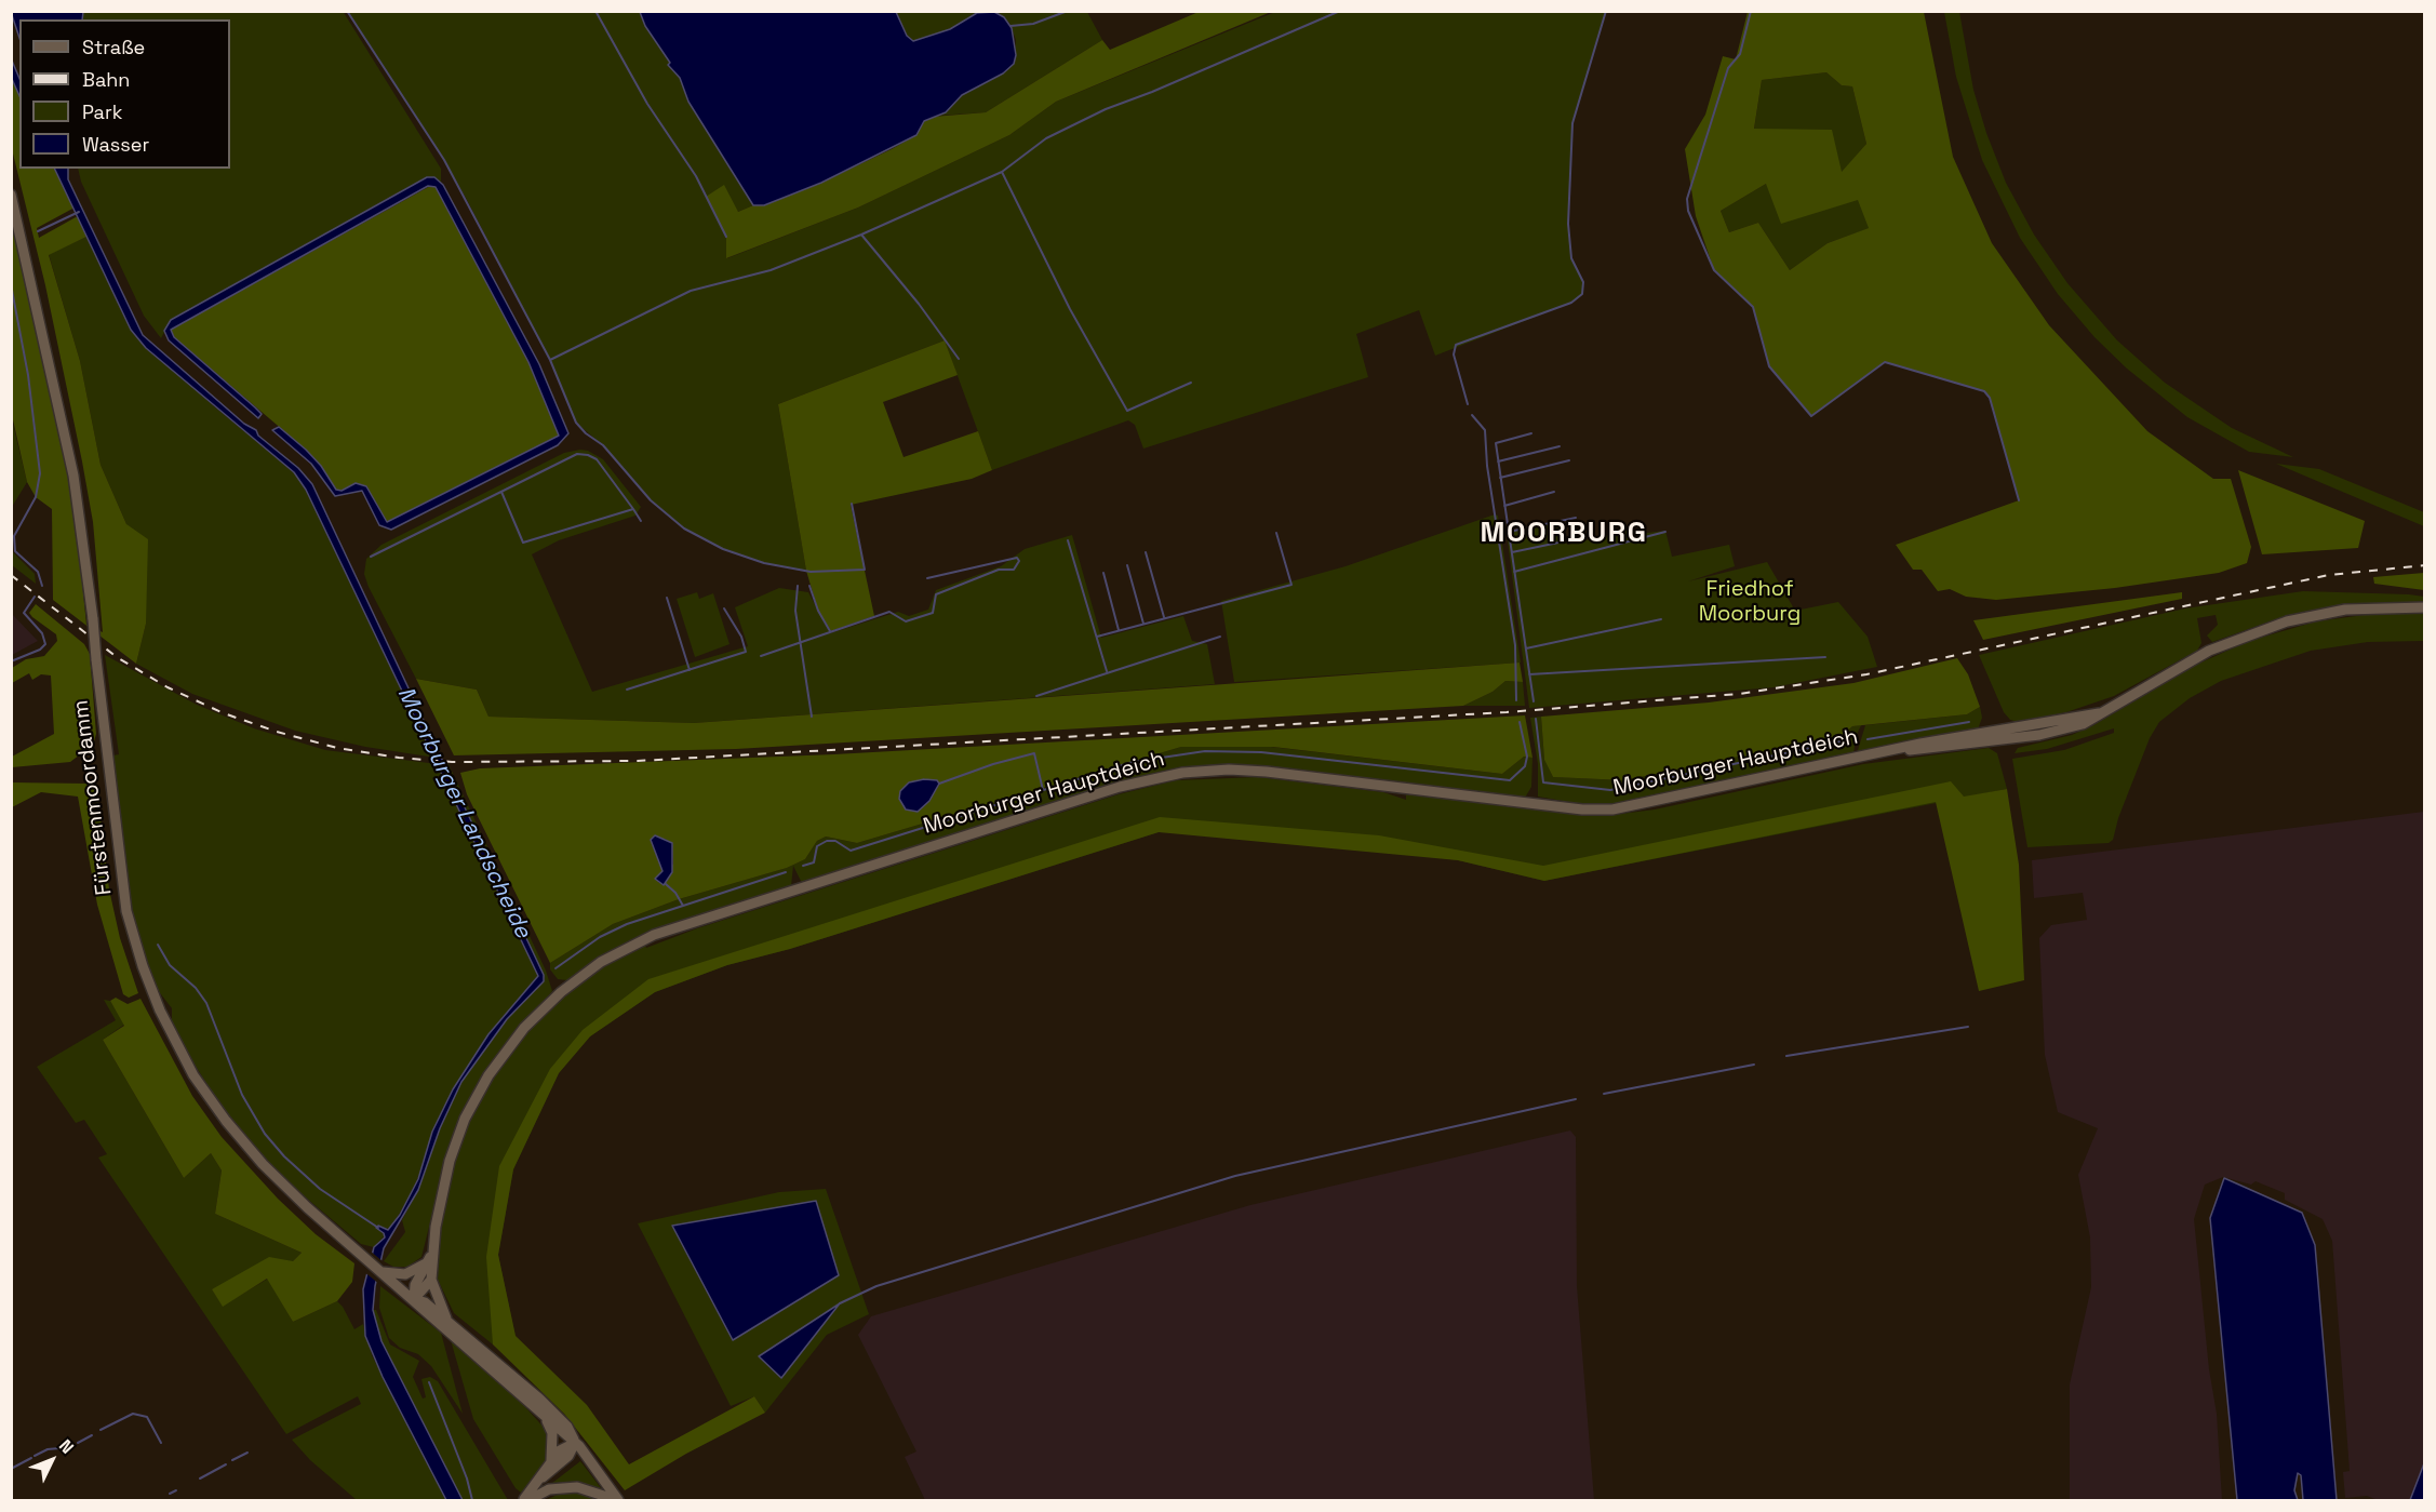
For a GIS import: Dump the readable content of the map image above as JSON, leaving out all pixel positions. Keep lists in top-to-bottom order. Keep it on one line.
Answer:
{"streets":{"main road":["Moorburger Hauptdeich","Fürstenmoordamm"]},"crossings":[["Moorburger Hauptdeich","Fürstenmoordamm"]],"districts":["MOORBURG"],"water":["Moorburger Landscheide"],"parks":["Friedhof Moorburg"],"legend":["Straße","Bahn","Park","Wasser"],"north":"top right"}
